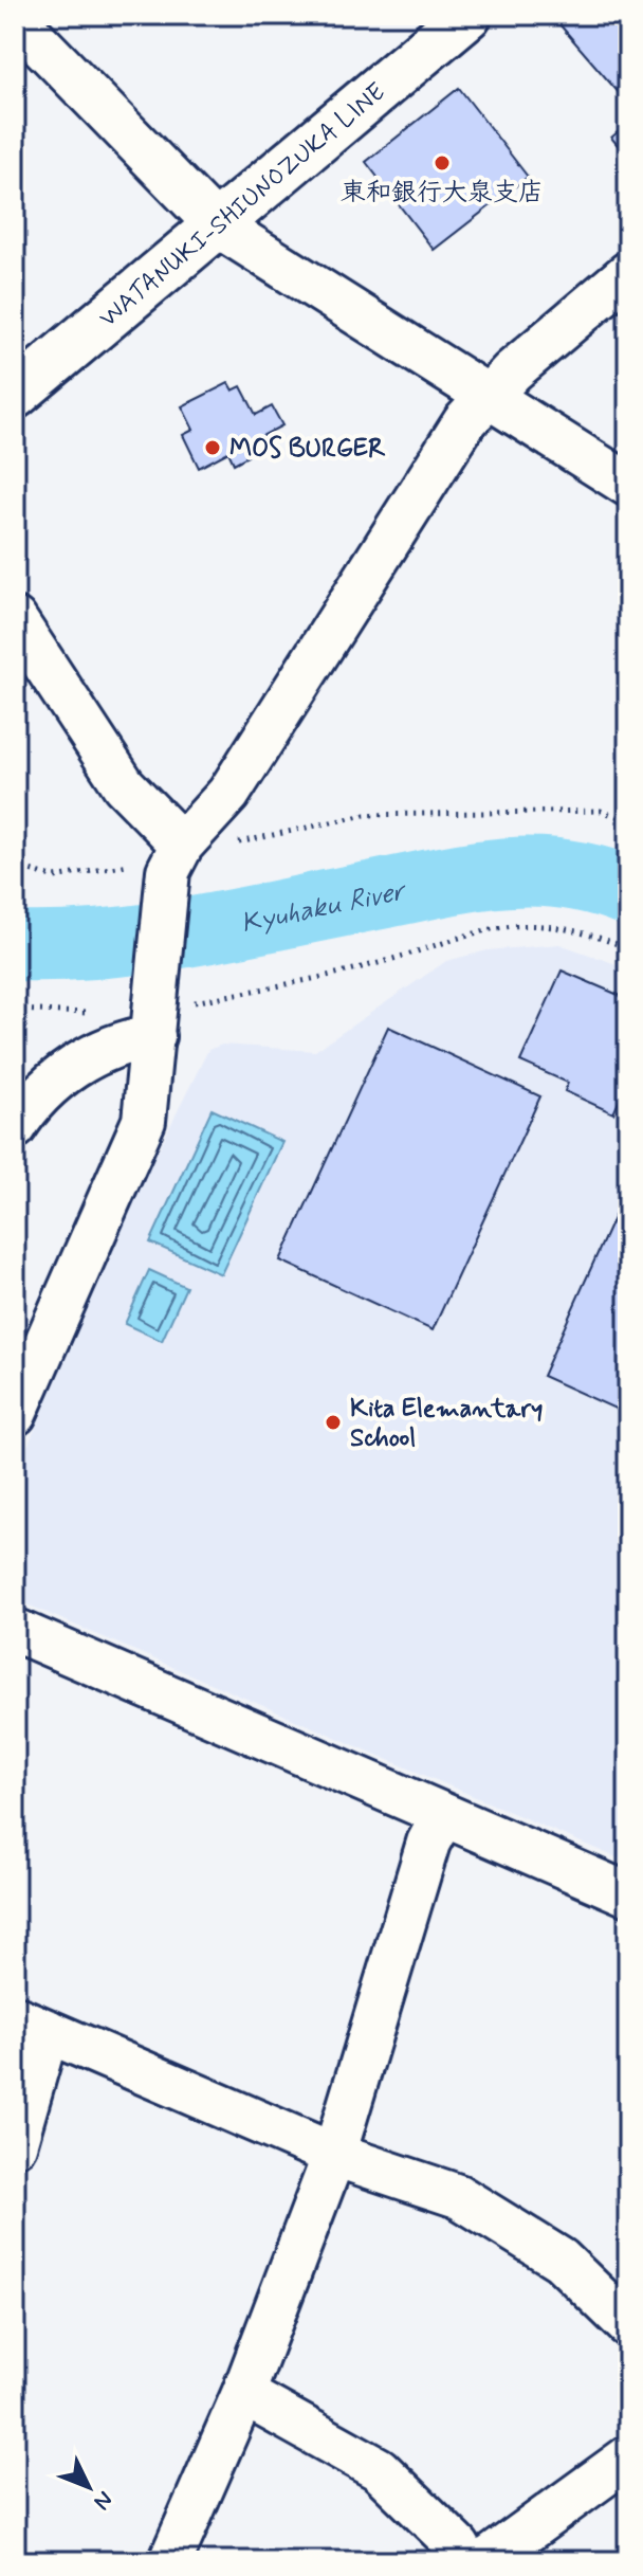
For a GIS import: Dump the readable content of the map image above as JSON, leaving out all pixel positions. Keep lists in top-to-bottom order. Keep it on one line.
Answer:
{"streets":{"main road":["WATANUKI-SHIUNOZUKA LINE"]},"water":["Kyuhaku River"],"places":["東和銀行大泉支店","MOS BURGER","Kita Elemantary School"],"north":"bottom right"}
